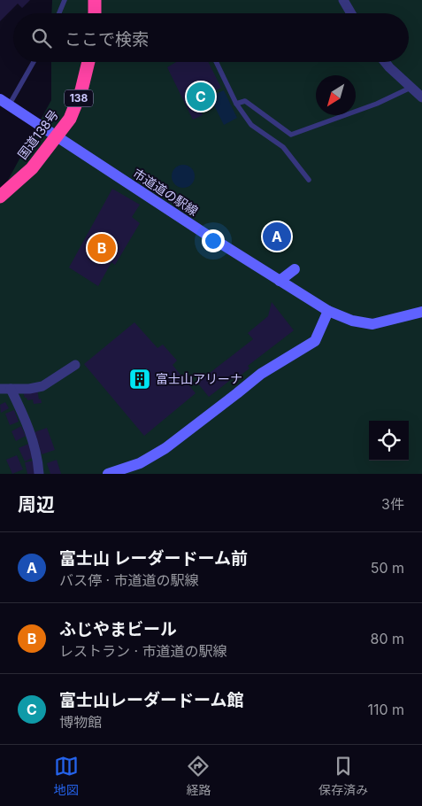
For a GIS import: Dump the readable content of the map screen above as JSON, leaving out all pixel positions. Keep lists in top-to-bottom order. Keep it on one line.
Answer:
{"streets":{"highway":["138","国道138号"],"street":["市道道の駅線"]},"crossings":[["国道138号","市道道の駅線"]],"places":{"building":["富士山アリーナ"]},"north":"bottom left","page":{"search":"ここで検索","pins":["C","A","B"],"heading":["周辺","3件"],"list":[{"mark":"A","name":"富士山 レーダードーム前","note":"バス停 · 市道道の駅線","value":"50 m"},{"mark":"B","name":"ふじやまビール","note":"レストラン · 市道道の駅線","value":"80 m"},{"mark":"C","name":"富士山レーダードーム館","note":"博物館","value":"110 m"}],"nav":["地図","経路","保存済み"]}}
